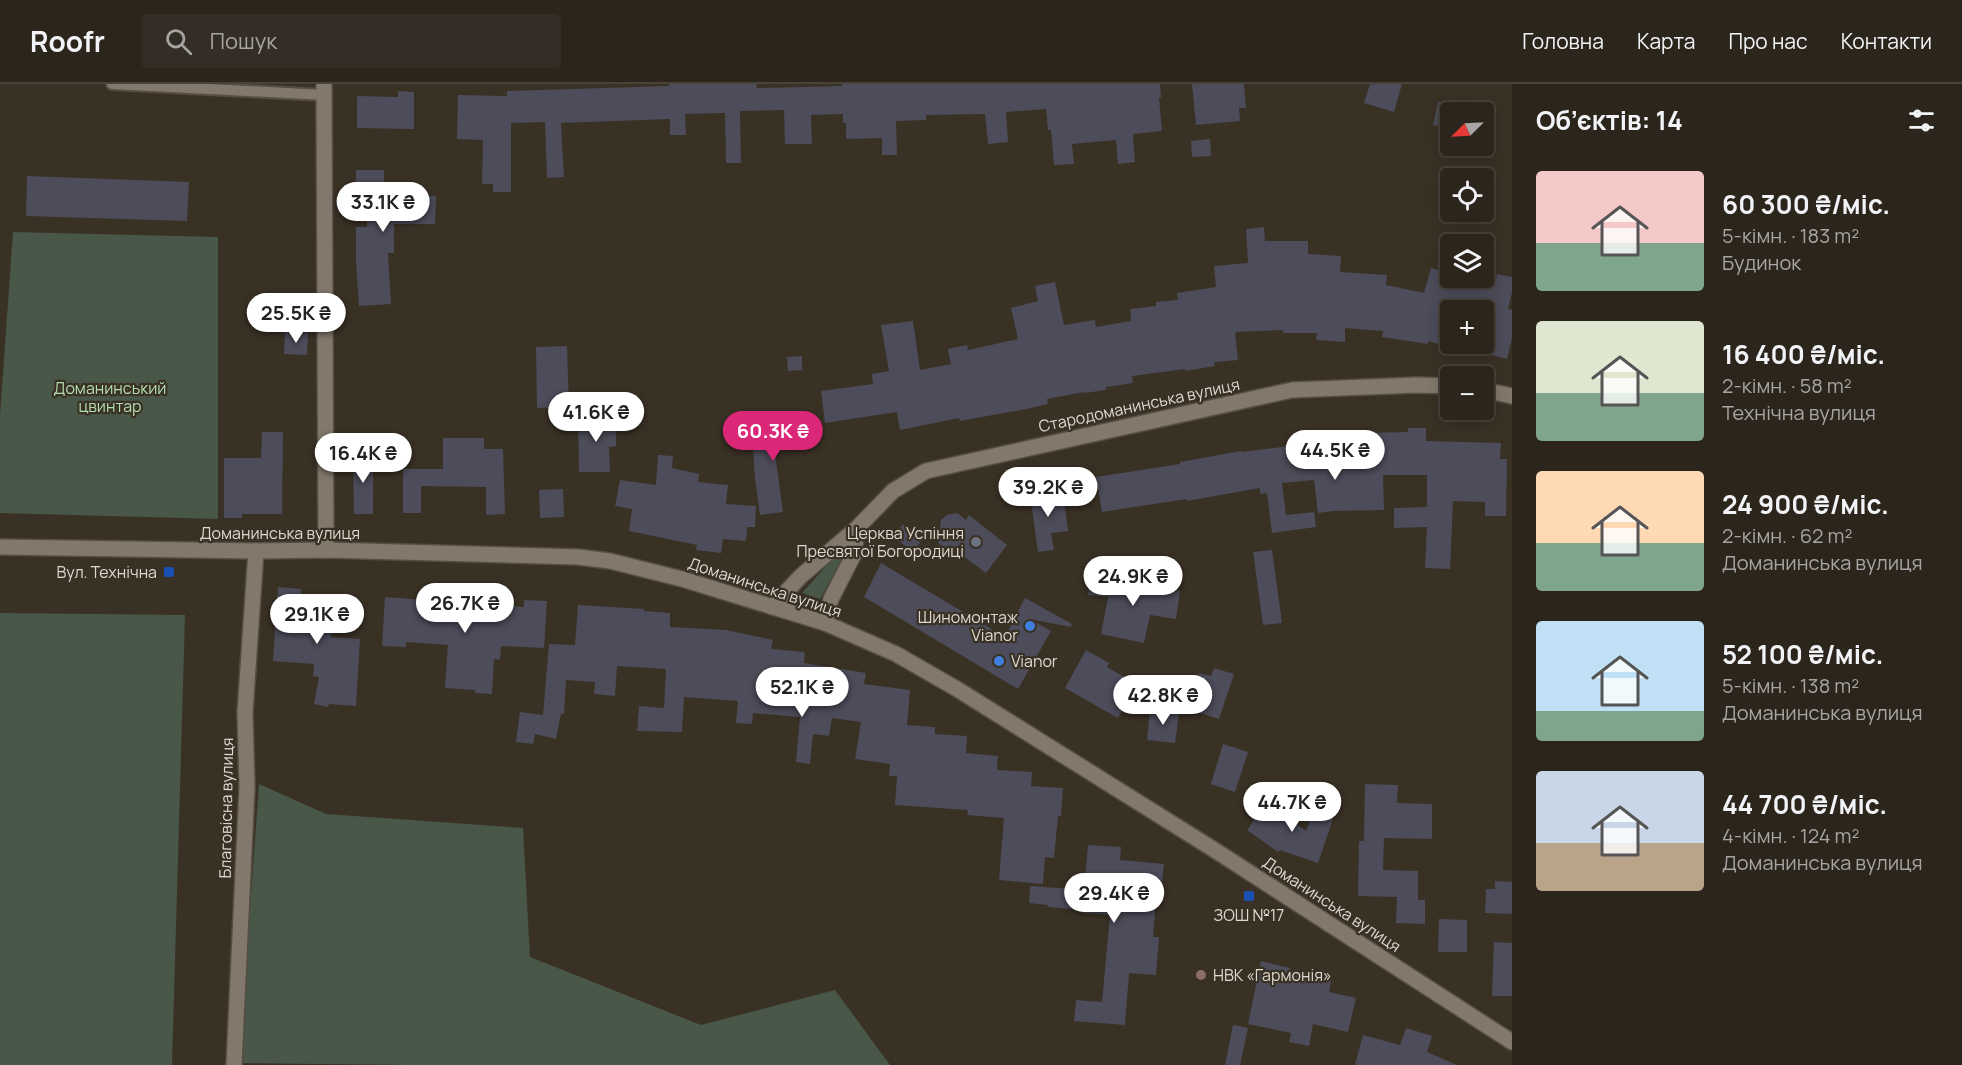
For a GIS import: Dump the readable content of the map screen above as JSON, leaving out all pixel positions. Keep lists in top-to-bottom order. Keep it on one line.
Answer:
{"streets":{"street":["Стародоманинська вулиця","Доманинська вулиця","Благовісна вулиця"]},"crossings":[["Стародоманинська вулиця","Доманинська вулиця"],["Доманинська вулиця","Благовісна вулиця"]],"parks":["Доманинський цвинтар"],"places":{"other":["Церква Успіння Пресвятої Богородиці","Шиномонтаж Vianor","Vianor","НВК «Гармонія»"],"transit":["Вул. Технічна","ЗОШ №17"]},"north":"bottom left","page":{"header":"Roofr","search":"Пошук","nav":["Головна","Карта","Про нас","Контакти"],"heading":"Об’єктів: 14","map_buttons":["+","−"],"list":[{"name":"60 300 ₴/міс.","note":"5-кімн. · 183 m² · Будинок"},{"name":"16 400 ₴/міс.","note":"2-кімн. · 58 m² · Технічна вулиця"},{"name":"24 900 ₴/міс.","note":"2-кімн. · 62 m² · Доманинська вулиця"},{"name":"52 100 ₴/міс.","note":"5-кімн. · 138 m² · Доманинська вулиця"},{"name":"44 700 ₴/міс.","note":"4-кімн. · 124 m² · Доманинська вулиця"}],"price":["33.1K ₴","25.5K ₴","41.6K ₴","60.3K ₴","44.5K ₴","16.4K ₴","39.2K ₴","24.9K ₴","26.7K ₴","29.1K ₴","52.1K ₴","42.8K ₴","44.7K ₴","29.4K ₴"]}}
